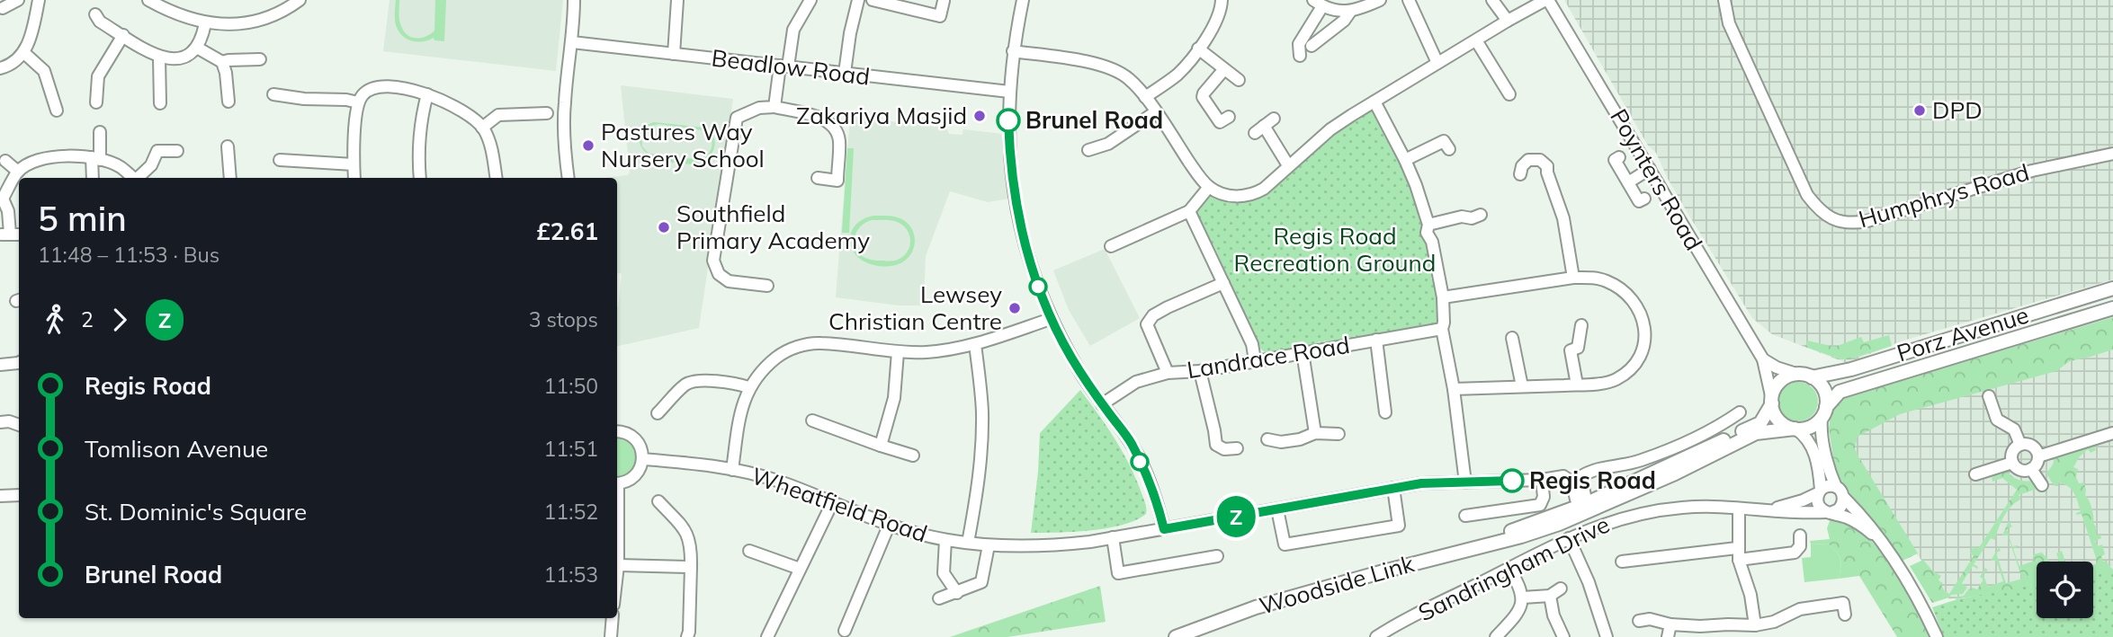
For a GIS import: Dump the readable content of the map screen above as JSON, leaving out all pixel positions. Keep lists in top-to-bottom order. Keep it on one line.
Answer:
{"streets":{"main road":["Porz Avenue","Woodside Link"],"street":["Beadlow Road","Poynters Road","Humphrys Road","Landrace Road","Wheatfield Road","Sandringham Drive"]},"crossings":[["Poynters Road","Porz Avenue"],["Poynters Road","Woodside Link"],["Porz Avenue","Woodside Link"]],"parks":["Regis Road Recreation Ground"],"places":["DPD","Zakariya Masjid","Brunel Road","Pastures Way Nursery School","Southfield Primary Academy","Lewsey Christian Centre","Regis Road"],"lines":["bus line Z"],"page":{"on_map":"Z","heading":["5 min","11:48 – 11:53 · Bus","£2.61"],"legs":["2","Z","3 stops"],"list":[{"name":"Regis Road","value":"11:50"},{"name":"Tomlison Avenue","value":"11:51"},{"name":"St. Dominic's Square","value":"11:52"},{"name":"Brunel Road","value":"11:53"}]}}
